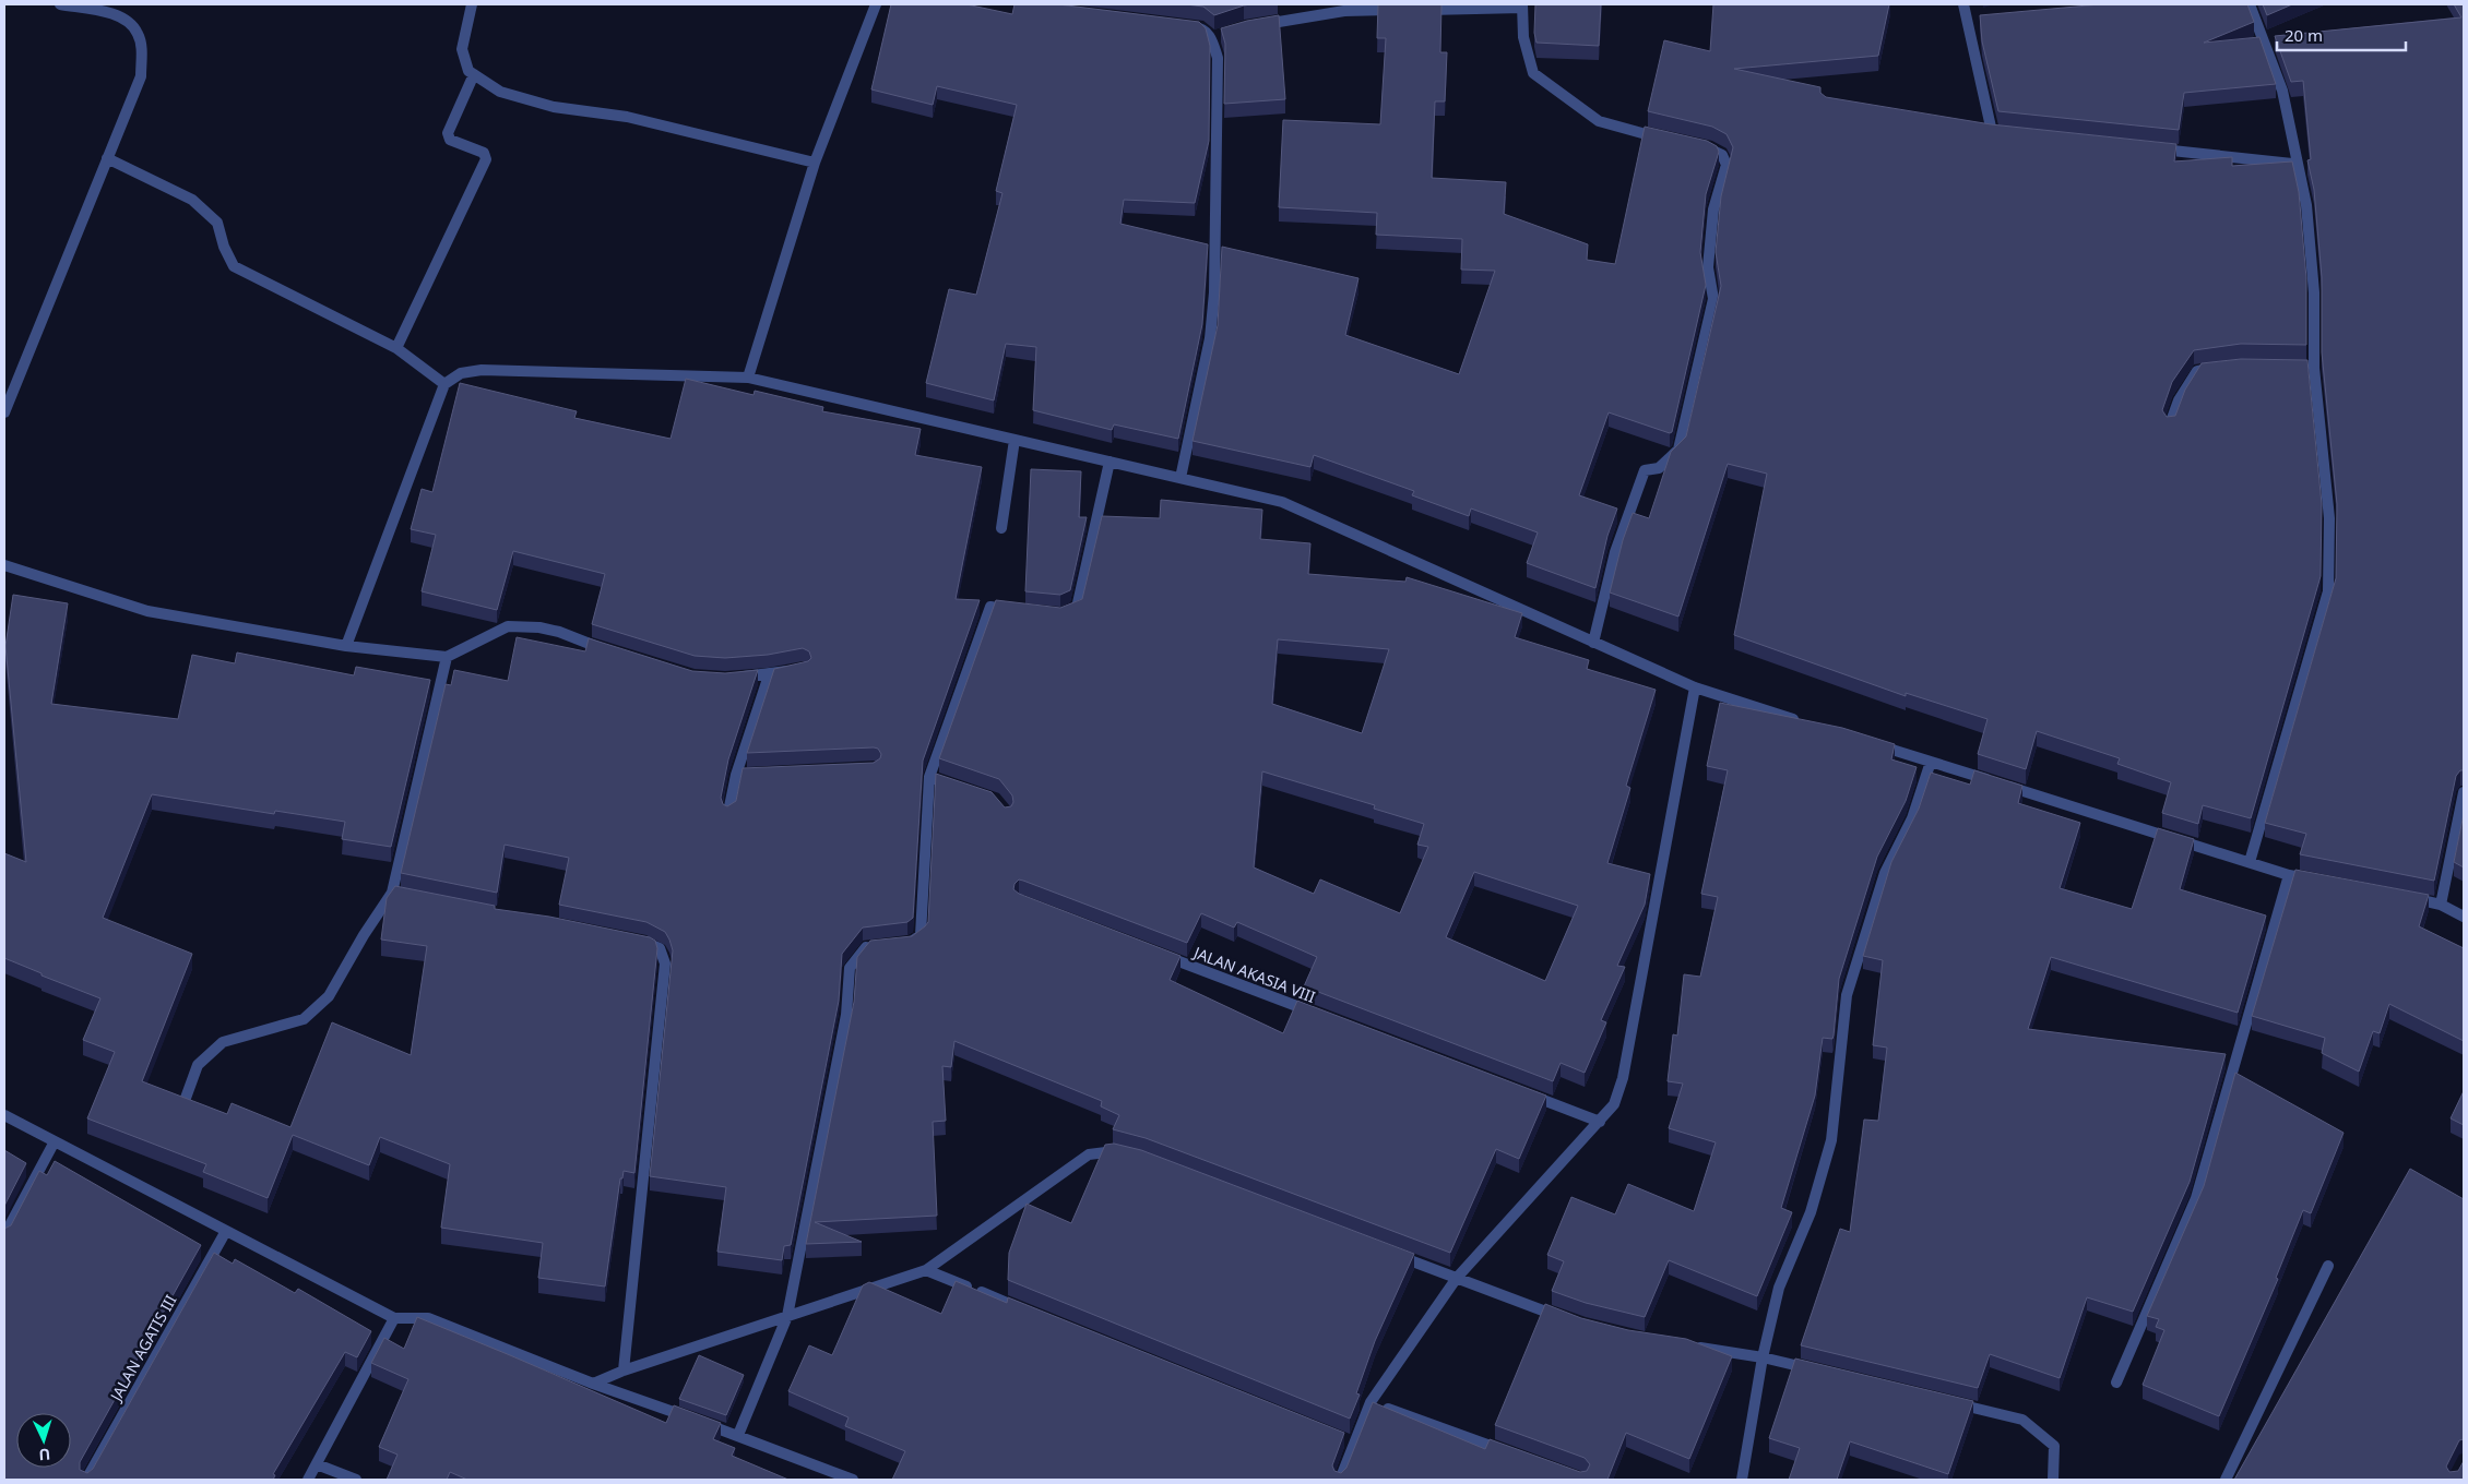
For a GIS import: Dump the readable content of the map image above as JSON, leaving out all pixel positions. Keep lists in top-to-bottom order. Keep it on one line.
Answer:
{"streets":{"street":["JALAN AKASIA VIII","JALAN AGATIS III"]},"scale_bar":"20 m","north":"bottom"}
